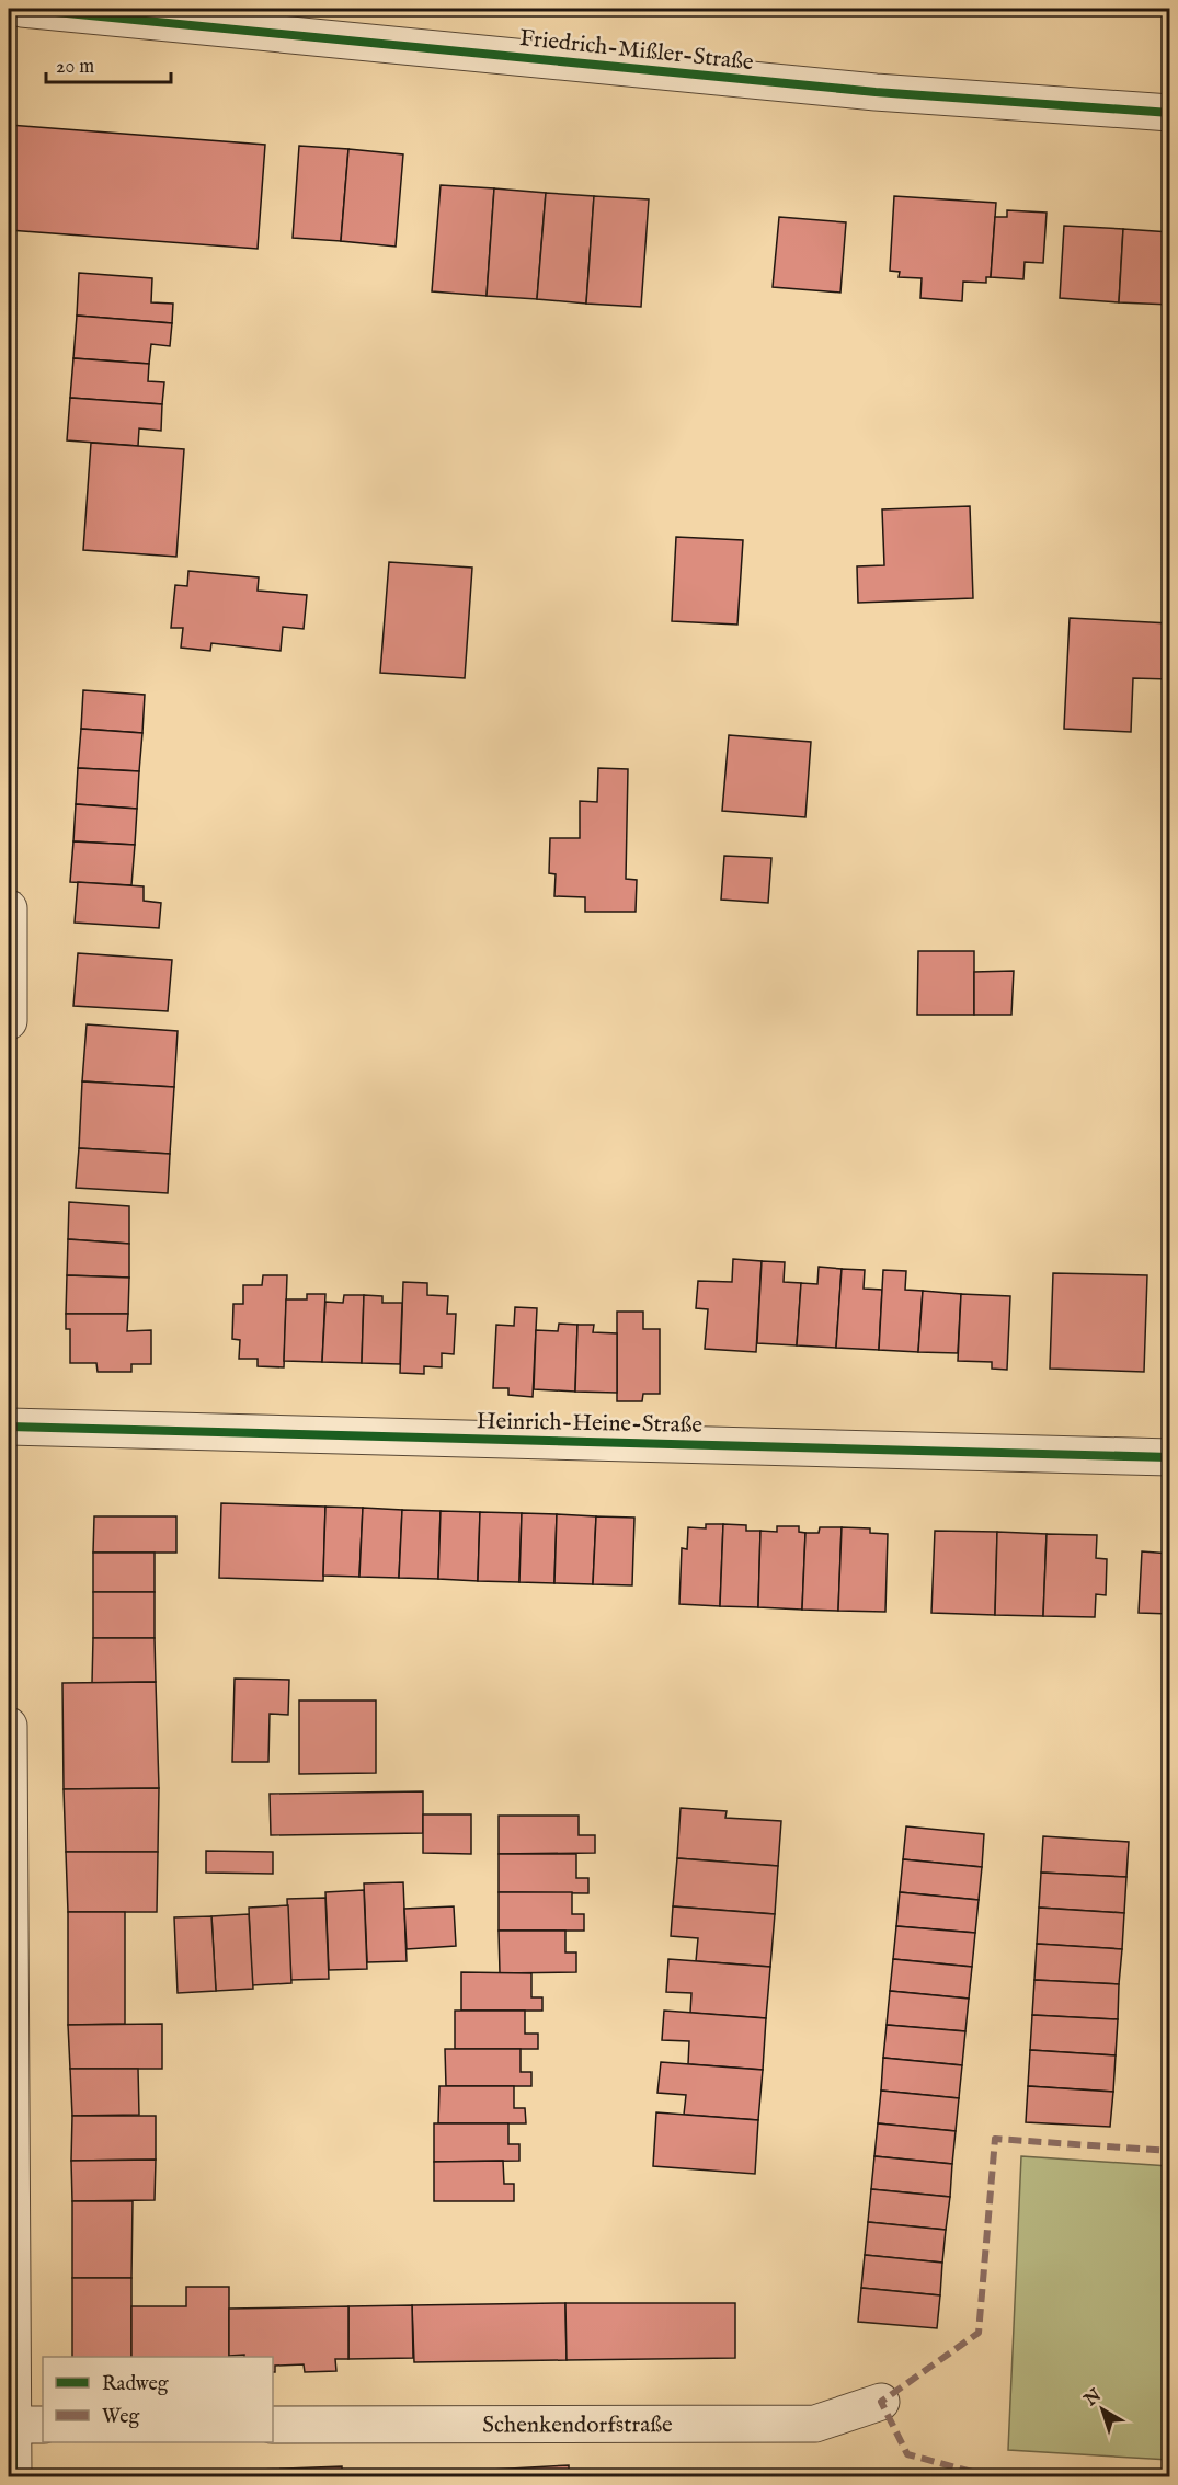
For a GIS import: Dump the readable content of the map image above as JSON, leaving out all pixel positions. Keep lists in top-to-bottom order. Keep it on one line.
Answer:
{"streets":{"street":["Friedrich-Mißler-Straße","Heinrich-Heine-Straße","Schenkendorfstraße"]},"legend":["Radweg","Weg"],"scale_bar":"20 m","north":"top left"}
